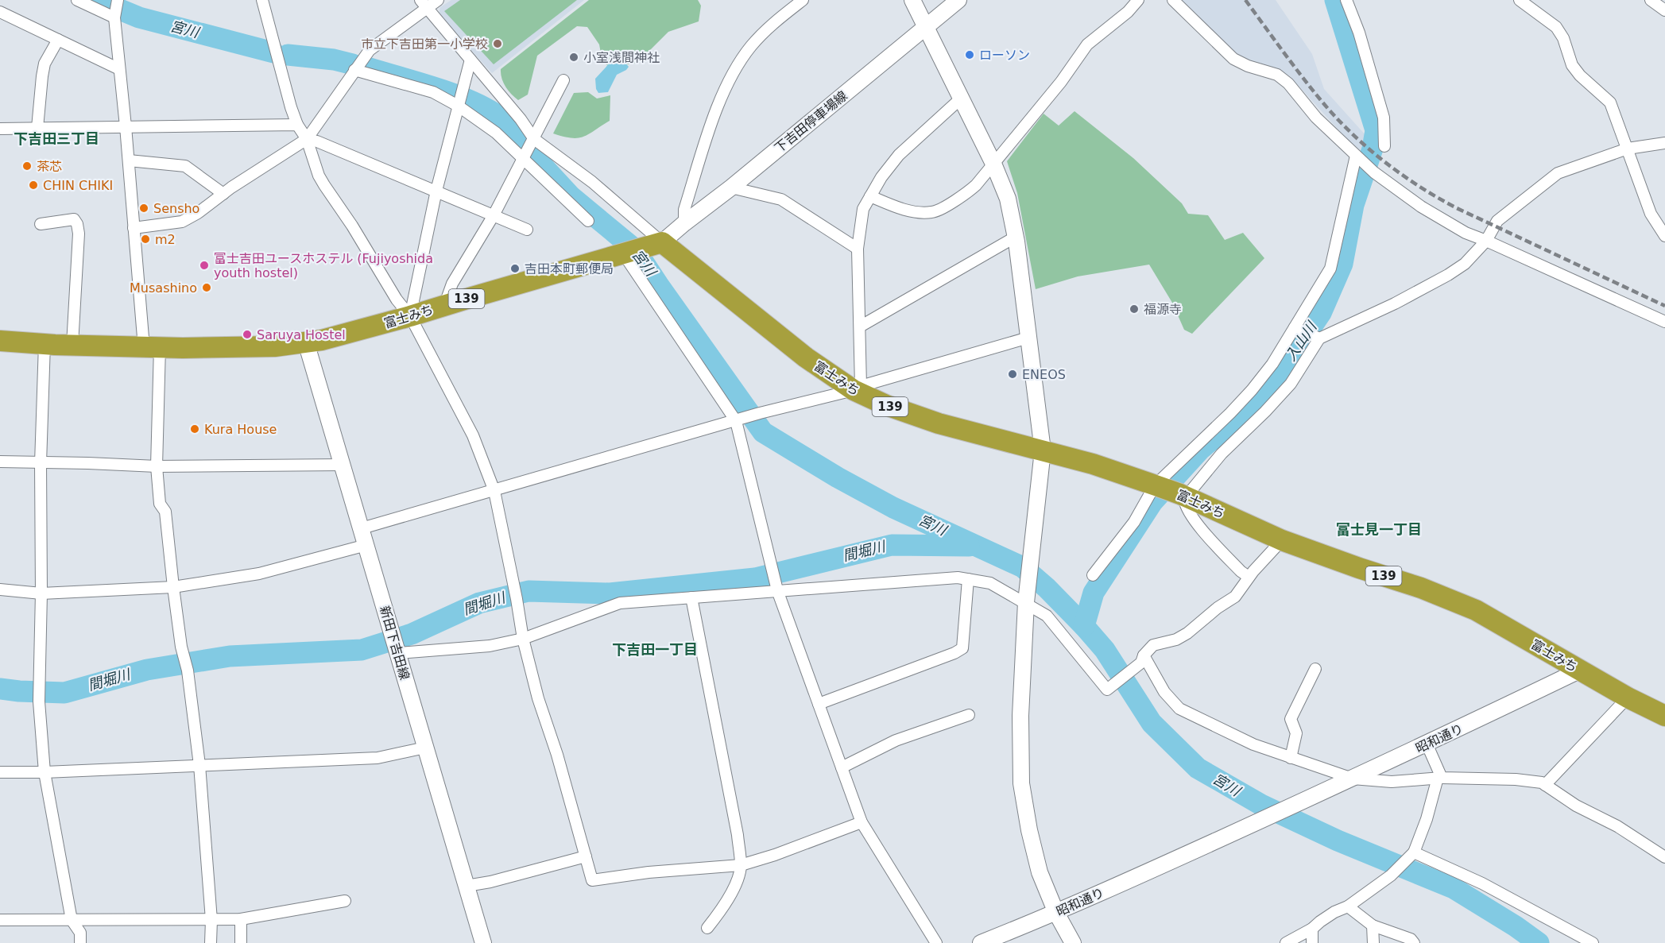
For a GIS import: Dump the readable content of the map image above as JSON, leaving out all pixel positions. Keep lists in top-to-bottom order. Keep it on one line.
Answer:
{"streets":{"highway":["139","富士みち"],"street":["下吉田停車場線","新田下吉田線","昭和通り"]},"crossings":[["下吉田停車場線","富士みち"],["富士みち","新田下吉田線"],["富士みち","昭和通り"]],"districts":["下吉田三丁目","富士見一丁目","下吉田一丁目"],"water":["宮川","入山川","間堀川"],"places":["市立下吉田第一小学校","ローソン","小室浅間神社","茶芯","CHIN CHIKI","Sensho","m2","富士吉田ユースホステル (Fujiyoshida youth hostel)","吉田本町郵便局","Musashino","福源寺","Saruya Hostel","ENEOS","Kura House"]}
